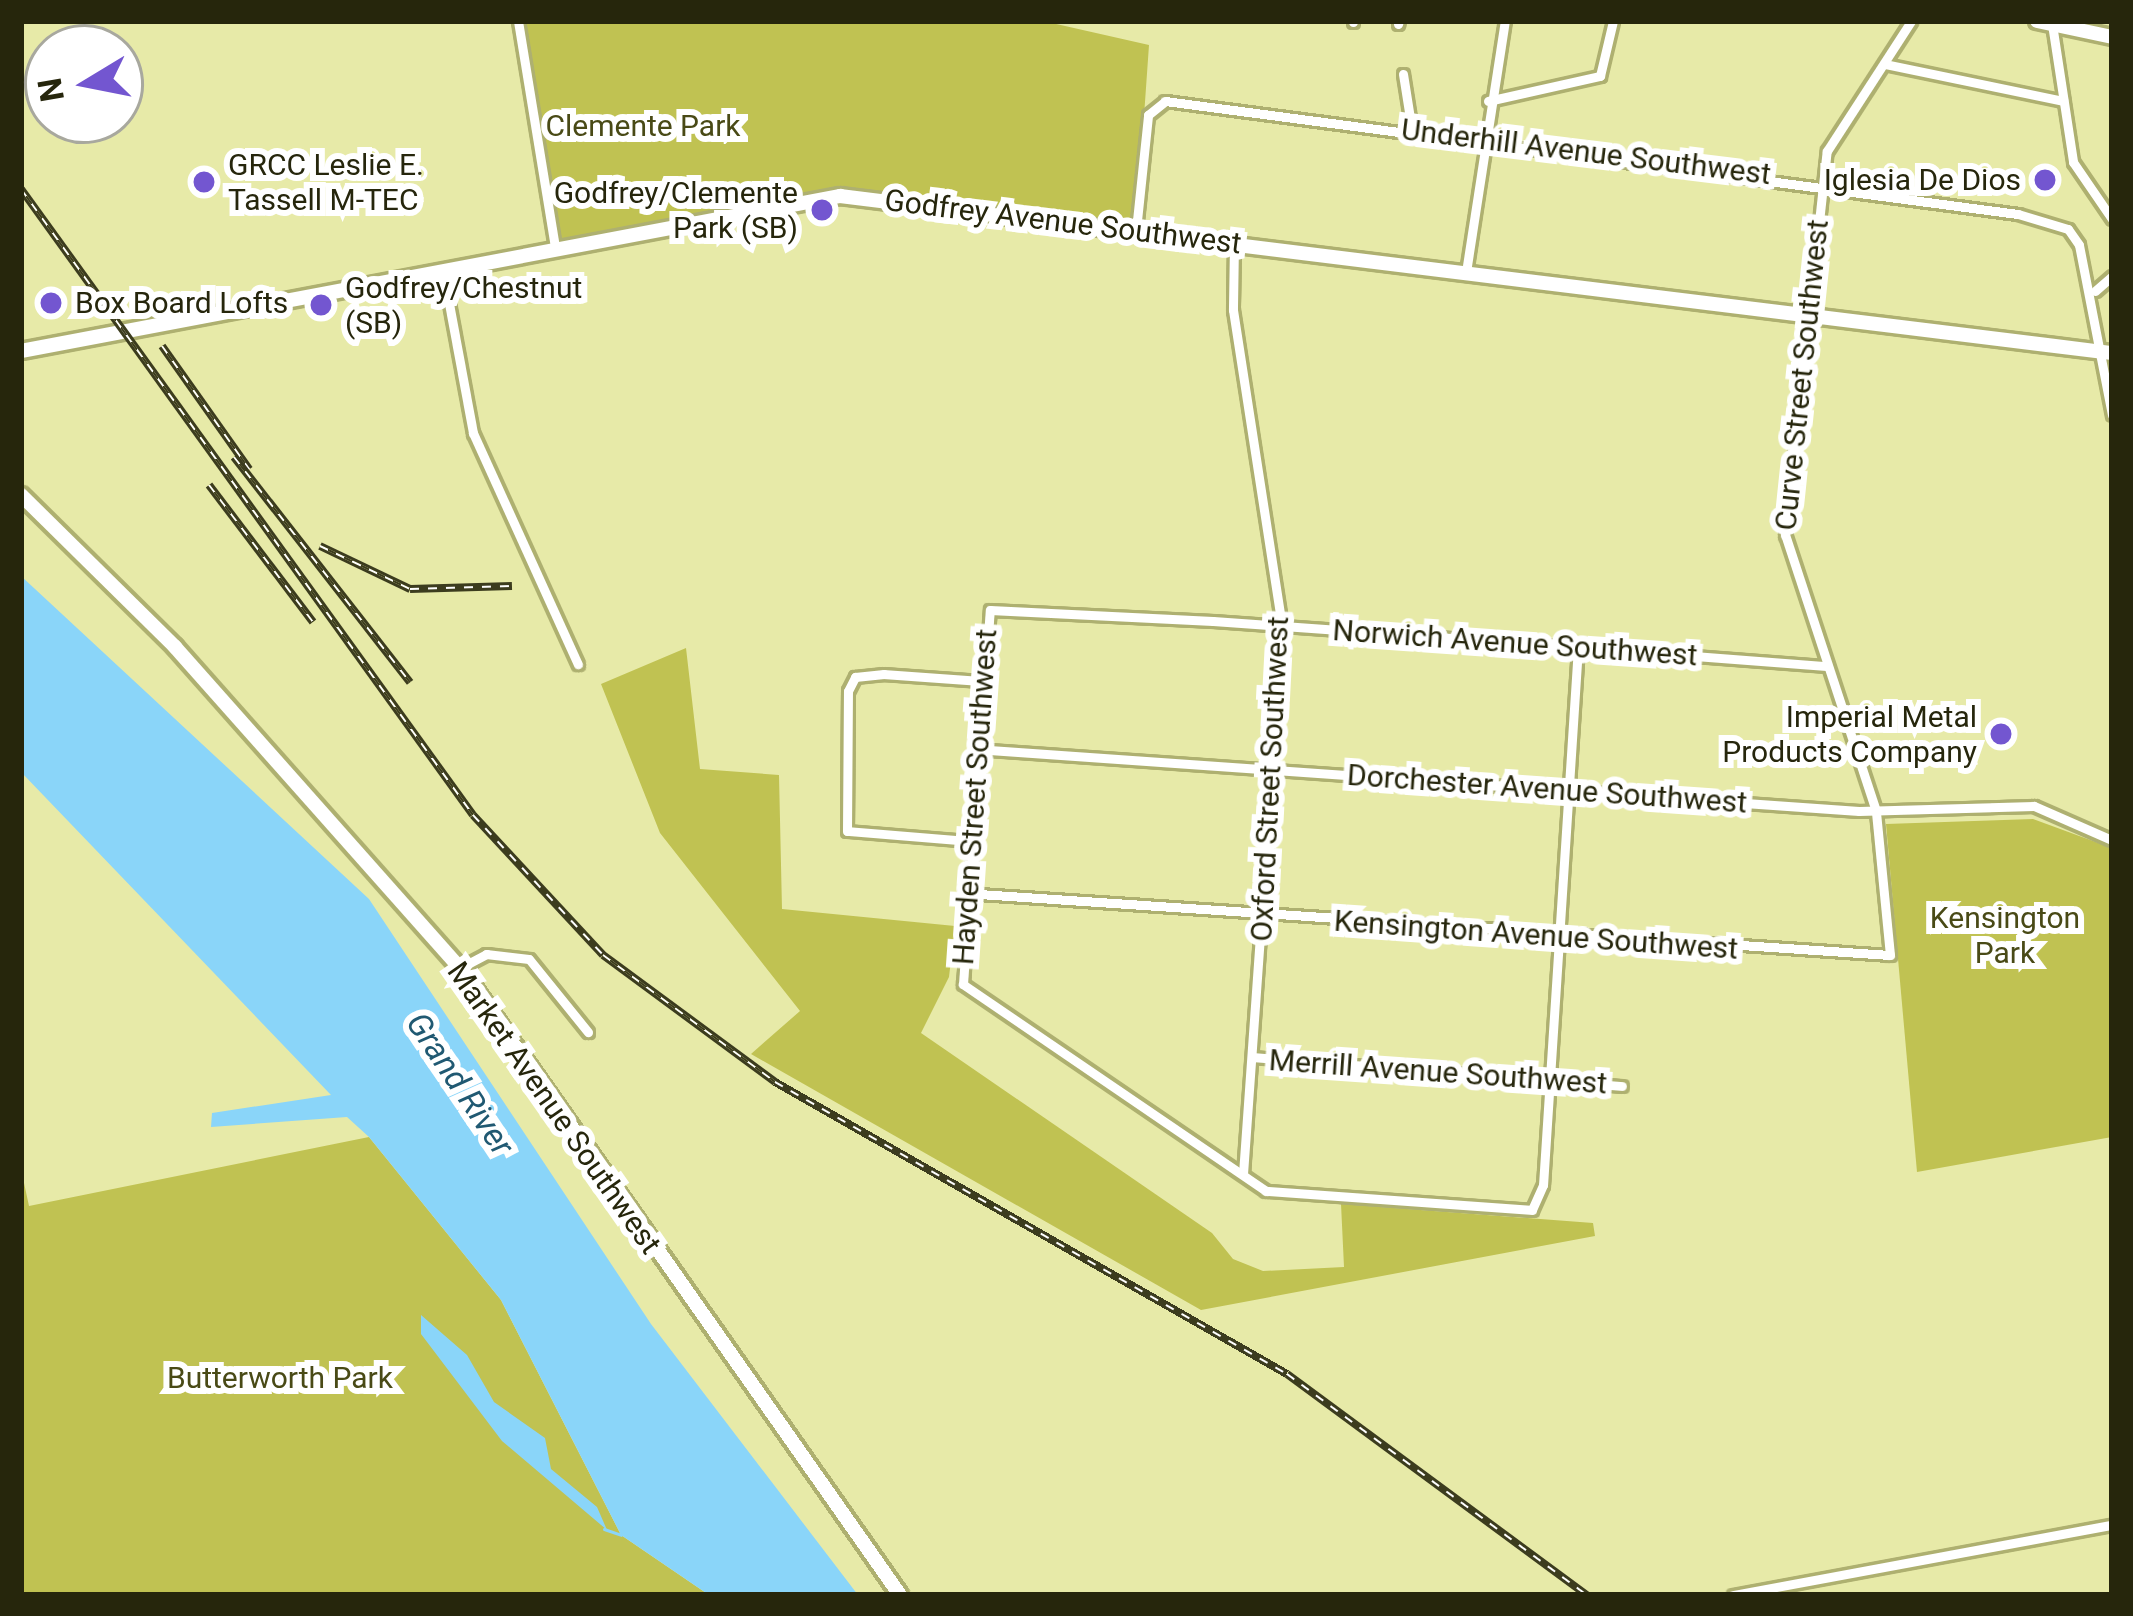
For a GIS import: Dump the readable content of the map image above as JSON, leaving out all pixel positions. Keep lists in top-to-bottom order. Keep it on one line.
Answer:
{"streets":{"main road":["Godfrey Avenue Southwest","Market Avenue Southwest"],"street":["Underhill Avenue Southwest","Curve Street Southwest","Norwich Avenue Southwest","Oxford Street Southwest","Dorchester Avenue Southwest","Hayden Street Southwest","Kensington Avenue Southwest","Merrill Avenue Southwest"]},"crossings":[["Underhill Avenue Southwest","Godfrey Avenue Southwest"],["Underhill Avenue Southwest","Curve Street Southwest"],["Godfrey Avenue Southwest","Curve Street Southwest"],["Godfrey Avenue Southwest","Oxford Street Southwest"],["Curve Street Southwest","Norwich Avenue Southwest"],["Curve Street Southwest","Dorchester Avenue Southwest"],["Curve Street Southwest","Kensington Avenue Southwest"],["Norwich Avenue Southwest","Oxford Street Southwest"],["Norwich Avenue Southwest","Hayden Street Southwest"],["Oxford Street Southwest","Dorchester Avenue Southwest"],["Oxford Street Southwest","Hayden Street Southwest"],["Oxford Street Southwest","Kensington Avenue Southwest"],["Oxford Street Southwest","Merrill Avenue Southwest"],["Dorchester Avenue Southwest","Hayden Street Southwest"],["Hayden Street Southwest","Kensington Avenue Southwest"]],"water":["Grand River"],"parks":["Clemente Park","Kensington Park","Butterworth Park"],"places":["Iglesia De Dios","GRCC Leslie E. Tassell M-TEC","Godfrey/Clemente Park (SB)","Box Board Lofts","Godfrey/Chestnut (SB)","Imperial Metal Products Company"],"north":"left"}
